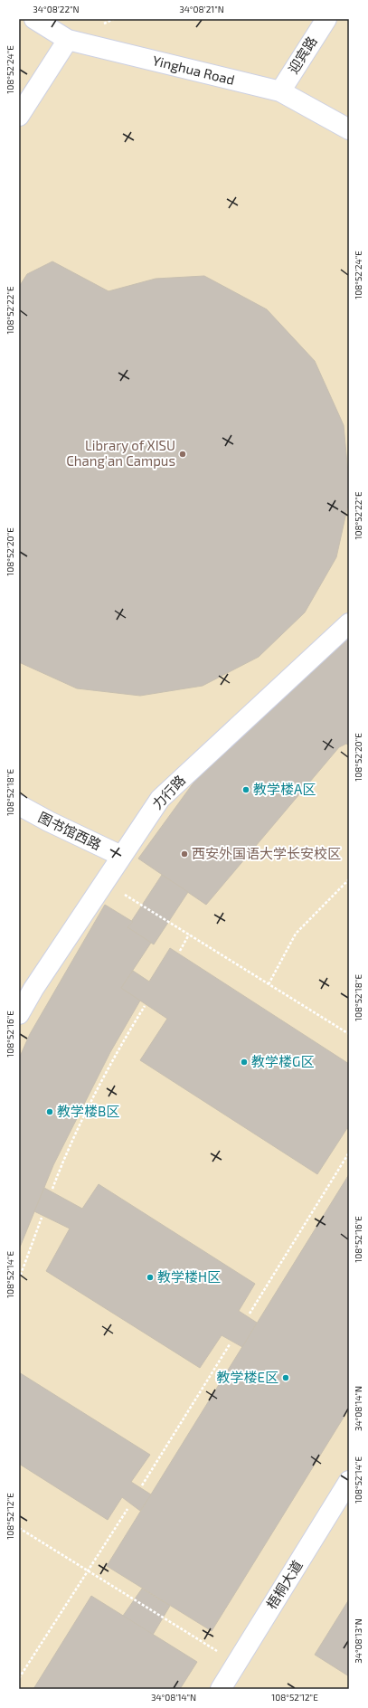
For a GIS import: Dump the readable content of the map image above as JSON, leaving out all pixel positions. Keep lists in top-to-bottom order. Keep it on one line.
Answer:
{"streets":{"street":["迎宾路","Yinghua Road","力行路","图书馆西路","梧桐大道"]},"crossings":[["迎宾路","Yinghua Road"],["力行路","图书馆西路"]],"places":["Library of XISU Chang'an Campus","教学楼A区","西安外国语大学长安校区","教学楼G区","教学楼B区","教学楼H区","教学楼E区"],"coordinates":["34°08'22\"N","34°08'21\"N","108°52'24\"E","108°52'22\"E","108°52'20\"E","108°52'18\"E","108°52'16\"E","108°52'14\"E","34°08'14\"N","108°52'12\"E","34°08'13\"N"]}
